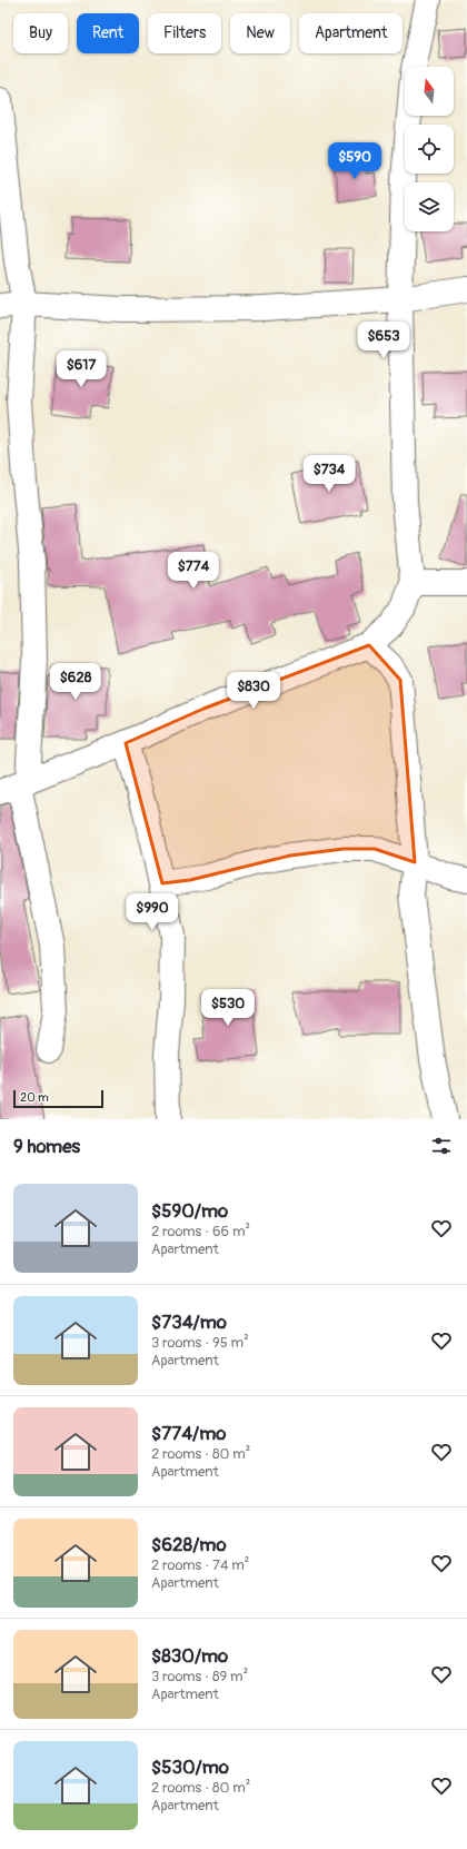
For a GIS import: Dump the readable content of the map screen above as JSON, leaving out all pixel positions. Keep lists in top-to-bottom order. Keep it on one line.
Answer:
{"scale_bar":"20 m","north":"top","page":{"chip":["Buy","Rent","Filters","New","Apartment"],"price":["$590","$653","$617","$734","$774","$628","$830","$990","$530"],"scale":"20 m","heading":"9 homes","list":[{"name":"$590/mo","note":"2 rooms · 66 m² · Apartment"},{"name":"$734/mo","note":"3 rooms · 95 m² · Apartment"},{"name":"$774/mo","note":"2 rooms · 80 m² · Apartment"},{"name":"$628/mo","note":"2 rooms · 74 m² · Apartment"},{"name":"$830/mo","note":"3 rooms · 89 m² · Apartment"},{"name":"$530/mo","note":"2 rooms · 80 m² · Apartment"}]}}
